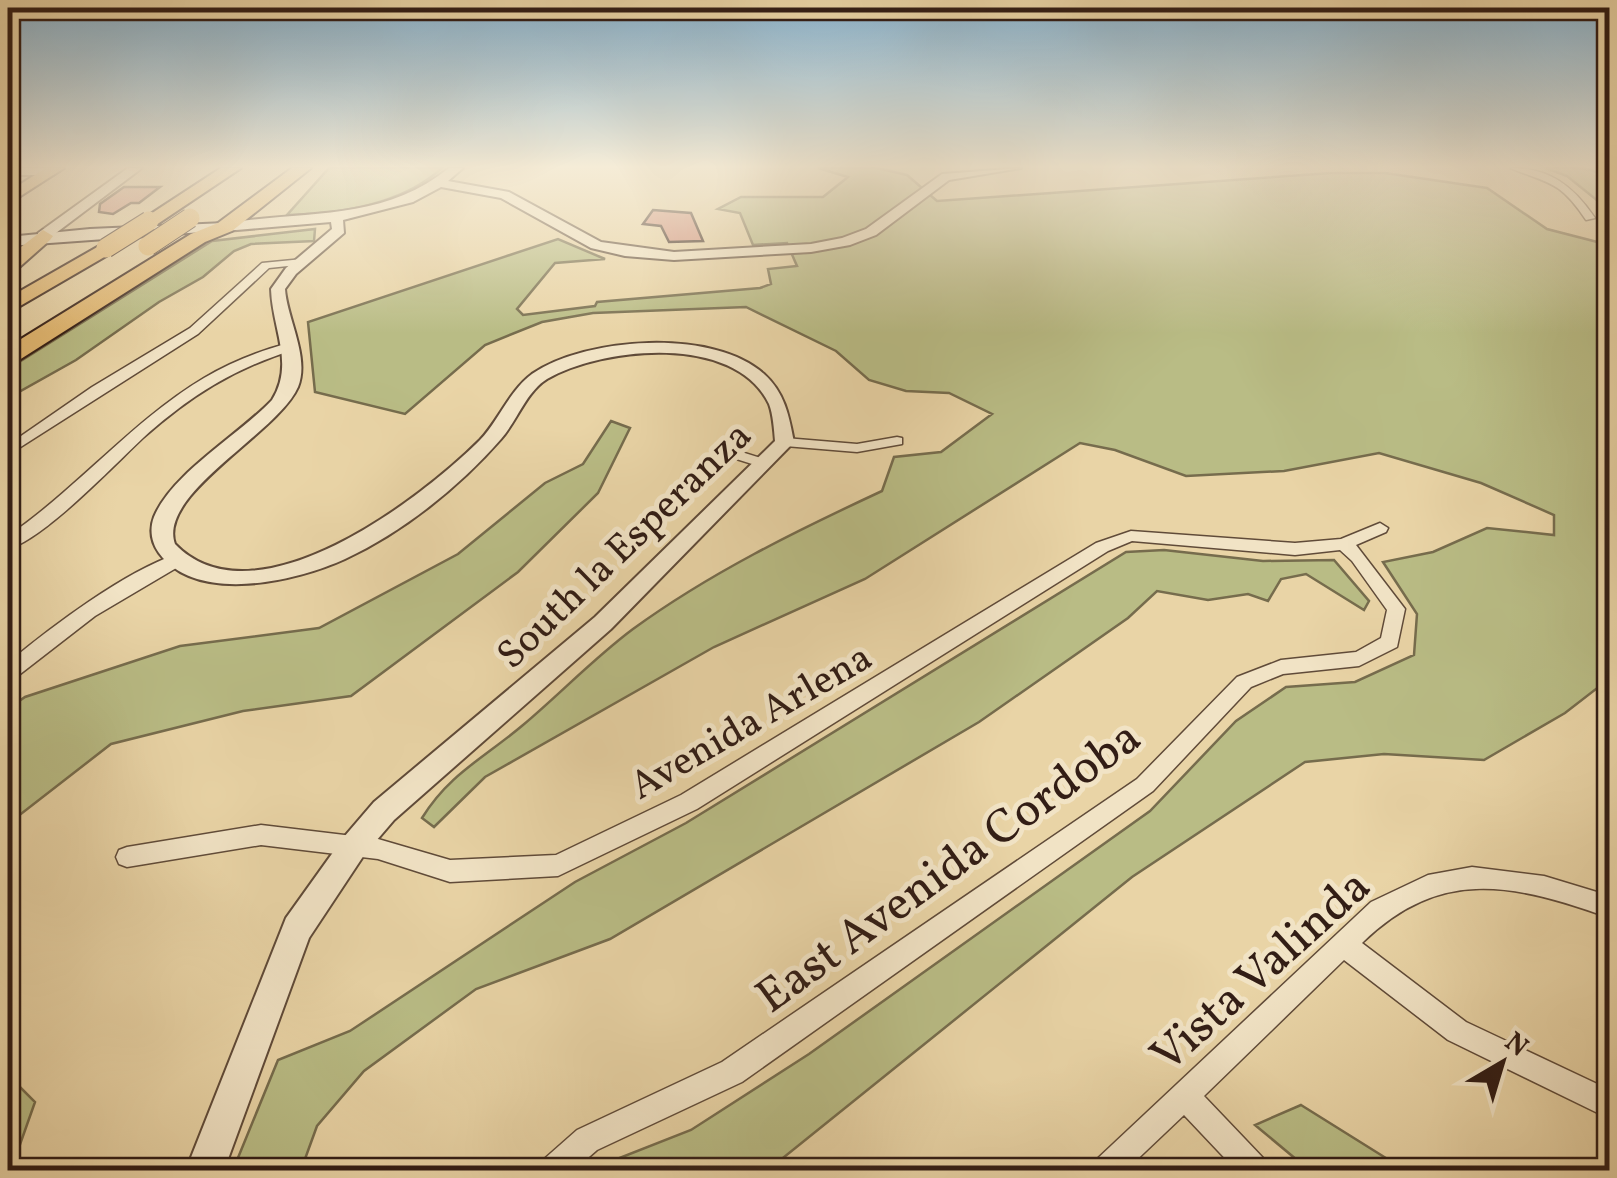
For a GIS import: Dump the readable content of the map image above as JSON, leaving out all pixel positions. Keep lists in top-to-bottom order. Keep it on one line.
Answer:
{"streets":{"street":["South la Esperanza","Avenida Arlena","East Avenida Cordoba","Vista Valinda"]},"crossings":[["South la Esperanza","Avenida Arlena"],["Avenida Arlena","East Avenida Cordoba"]],"north":"top right"}
